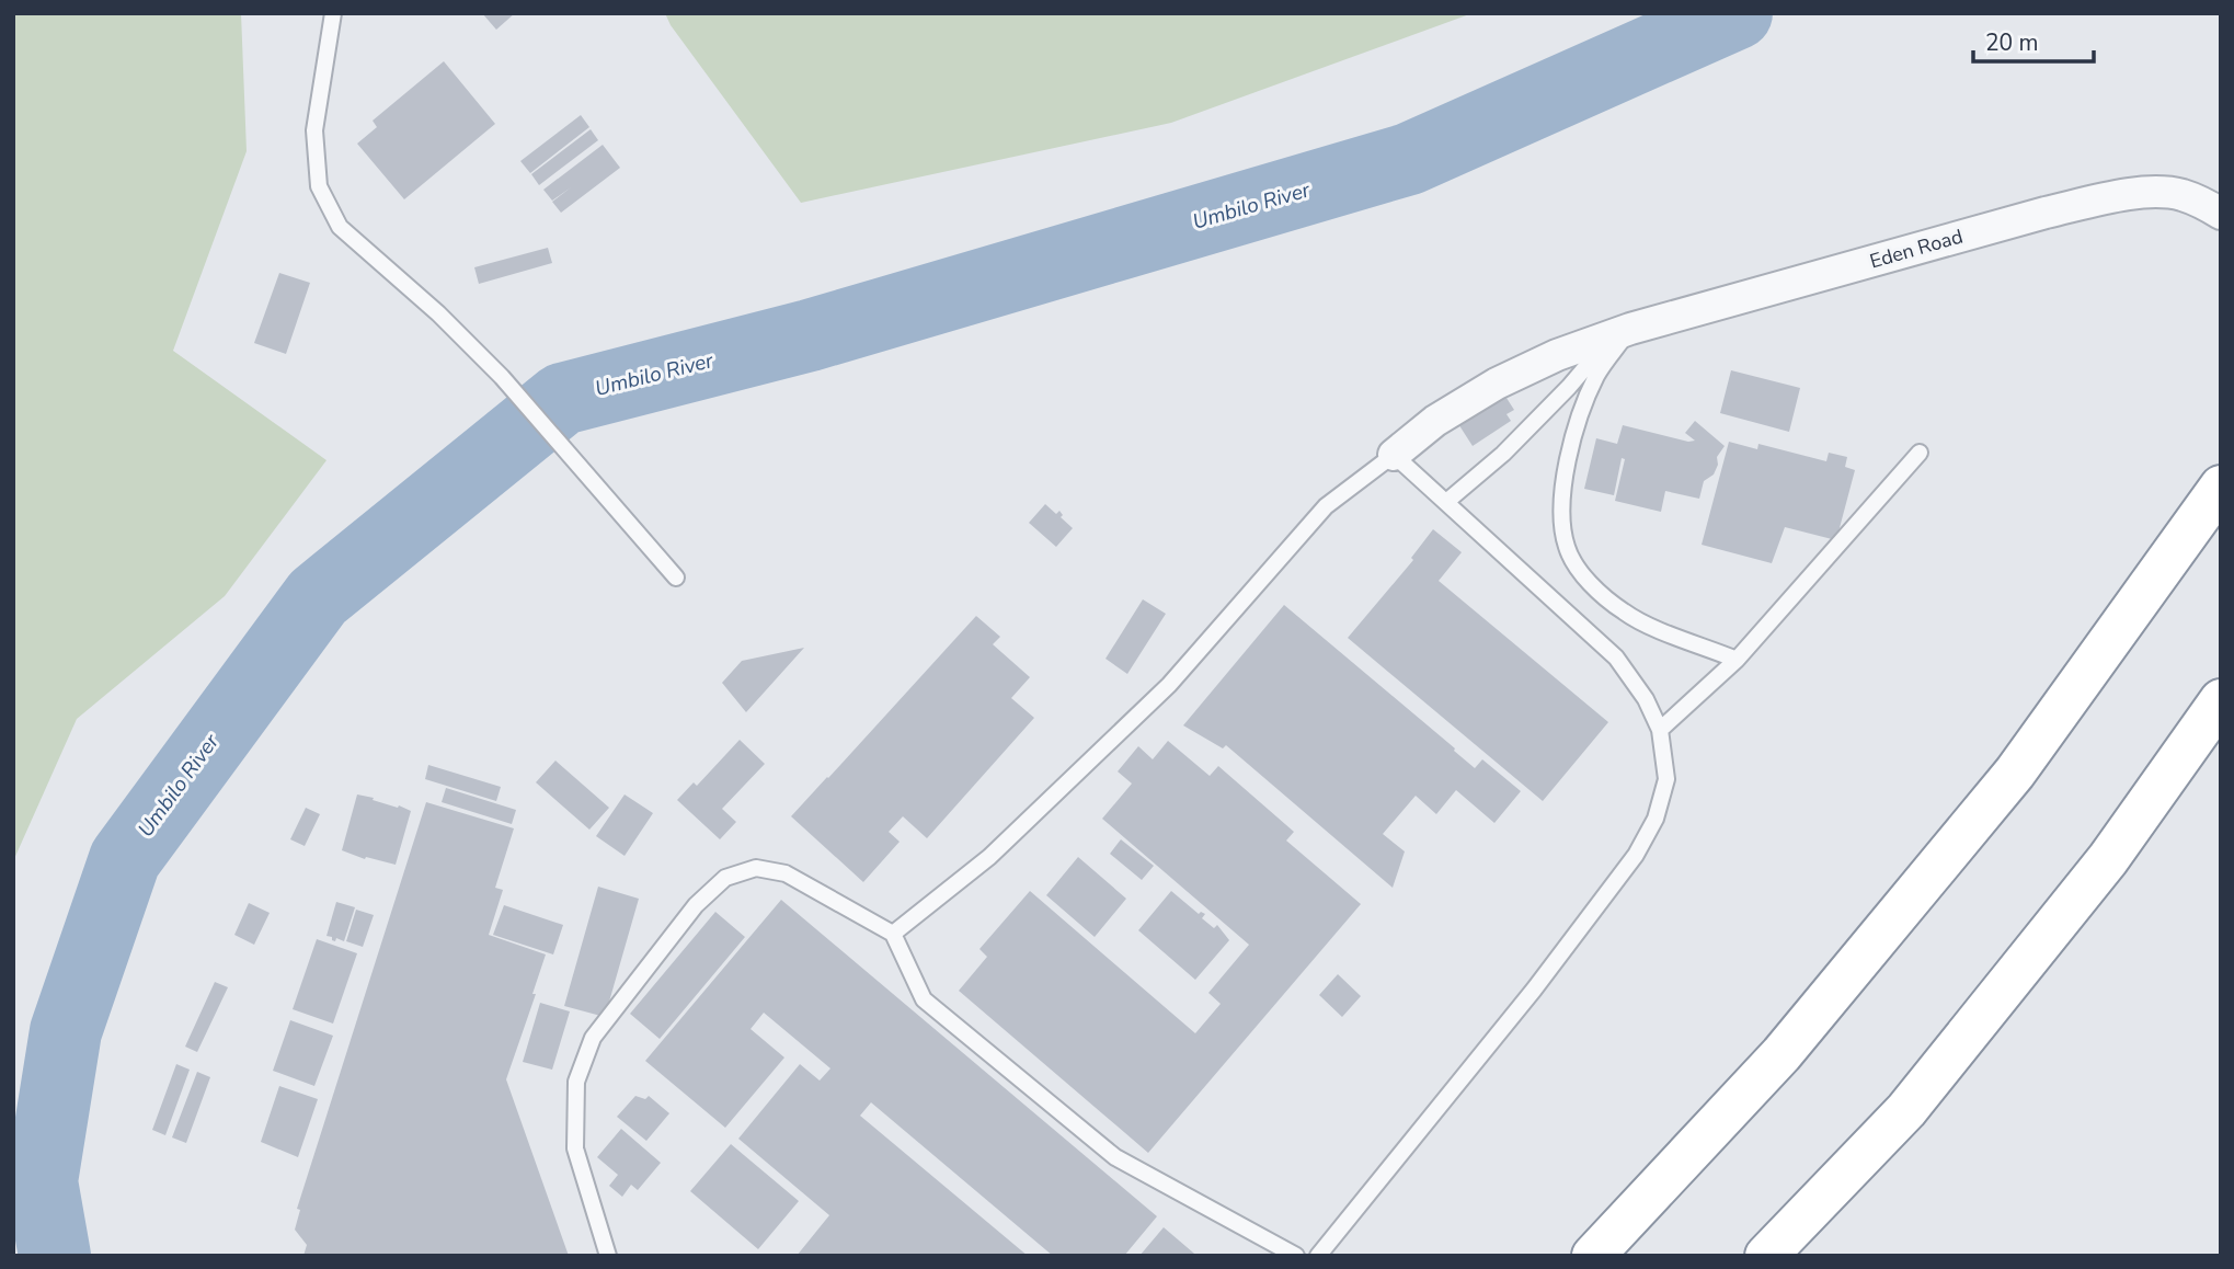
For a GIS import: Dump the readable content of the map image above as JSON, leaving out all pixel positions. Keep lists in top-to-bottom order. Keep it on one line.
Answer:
{"streets":{"street":["Eden Road"]},"water":["Umbilo River"],"scale_bar":"20 m"}
